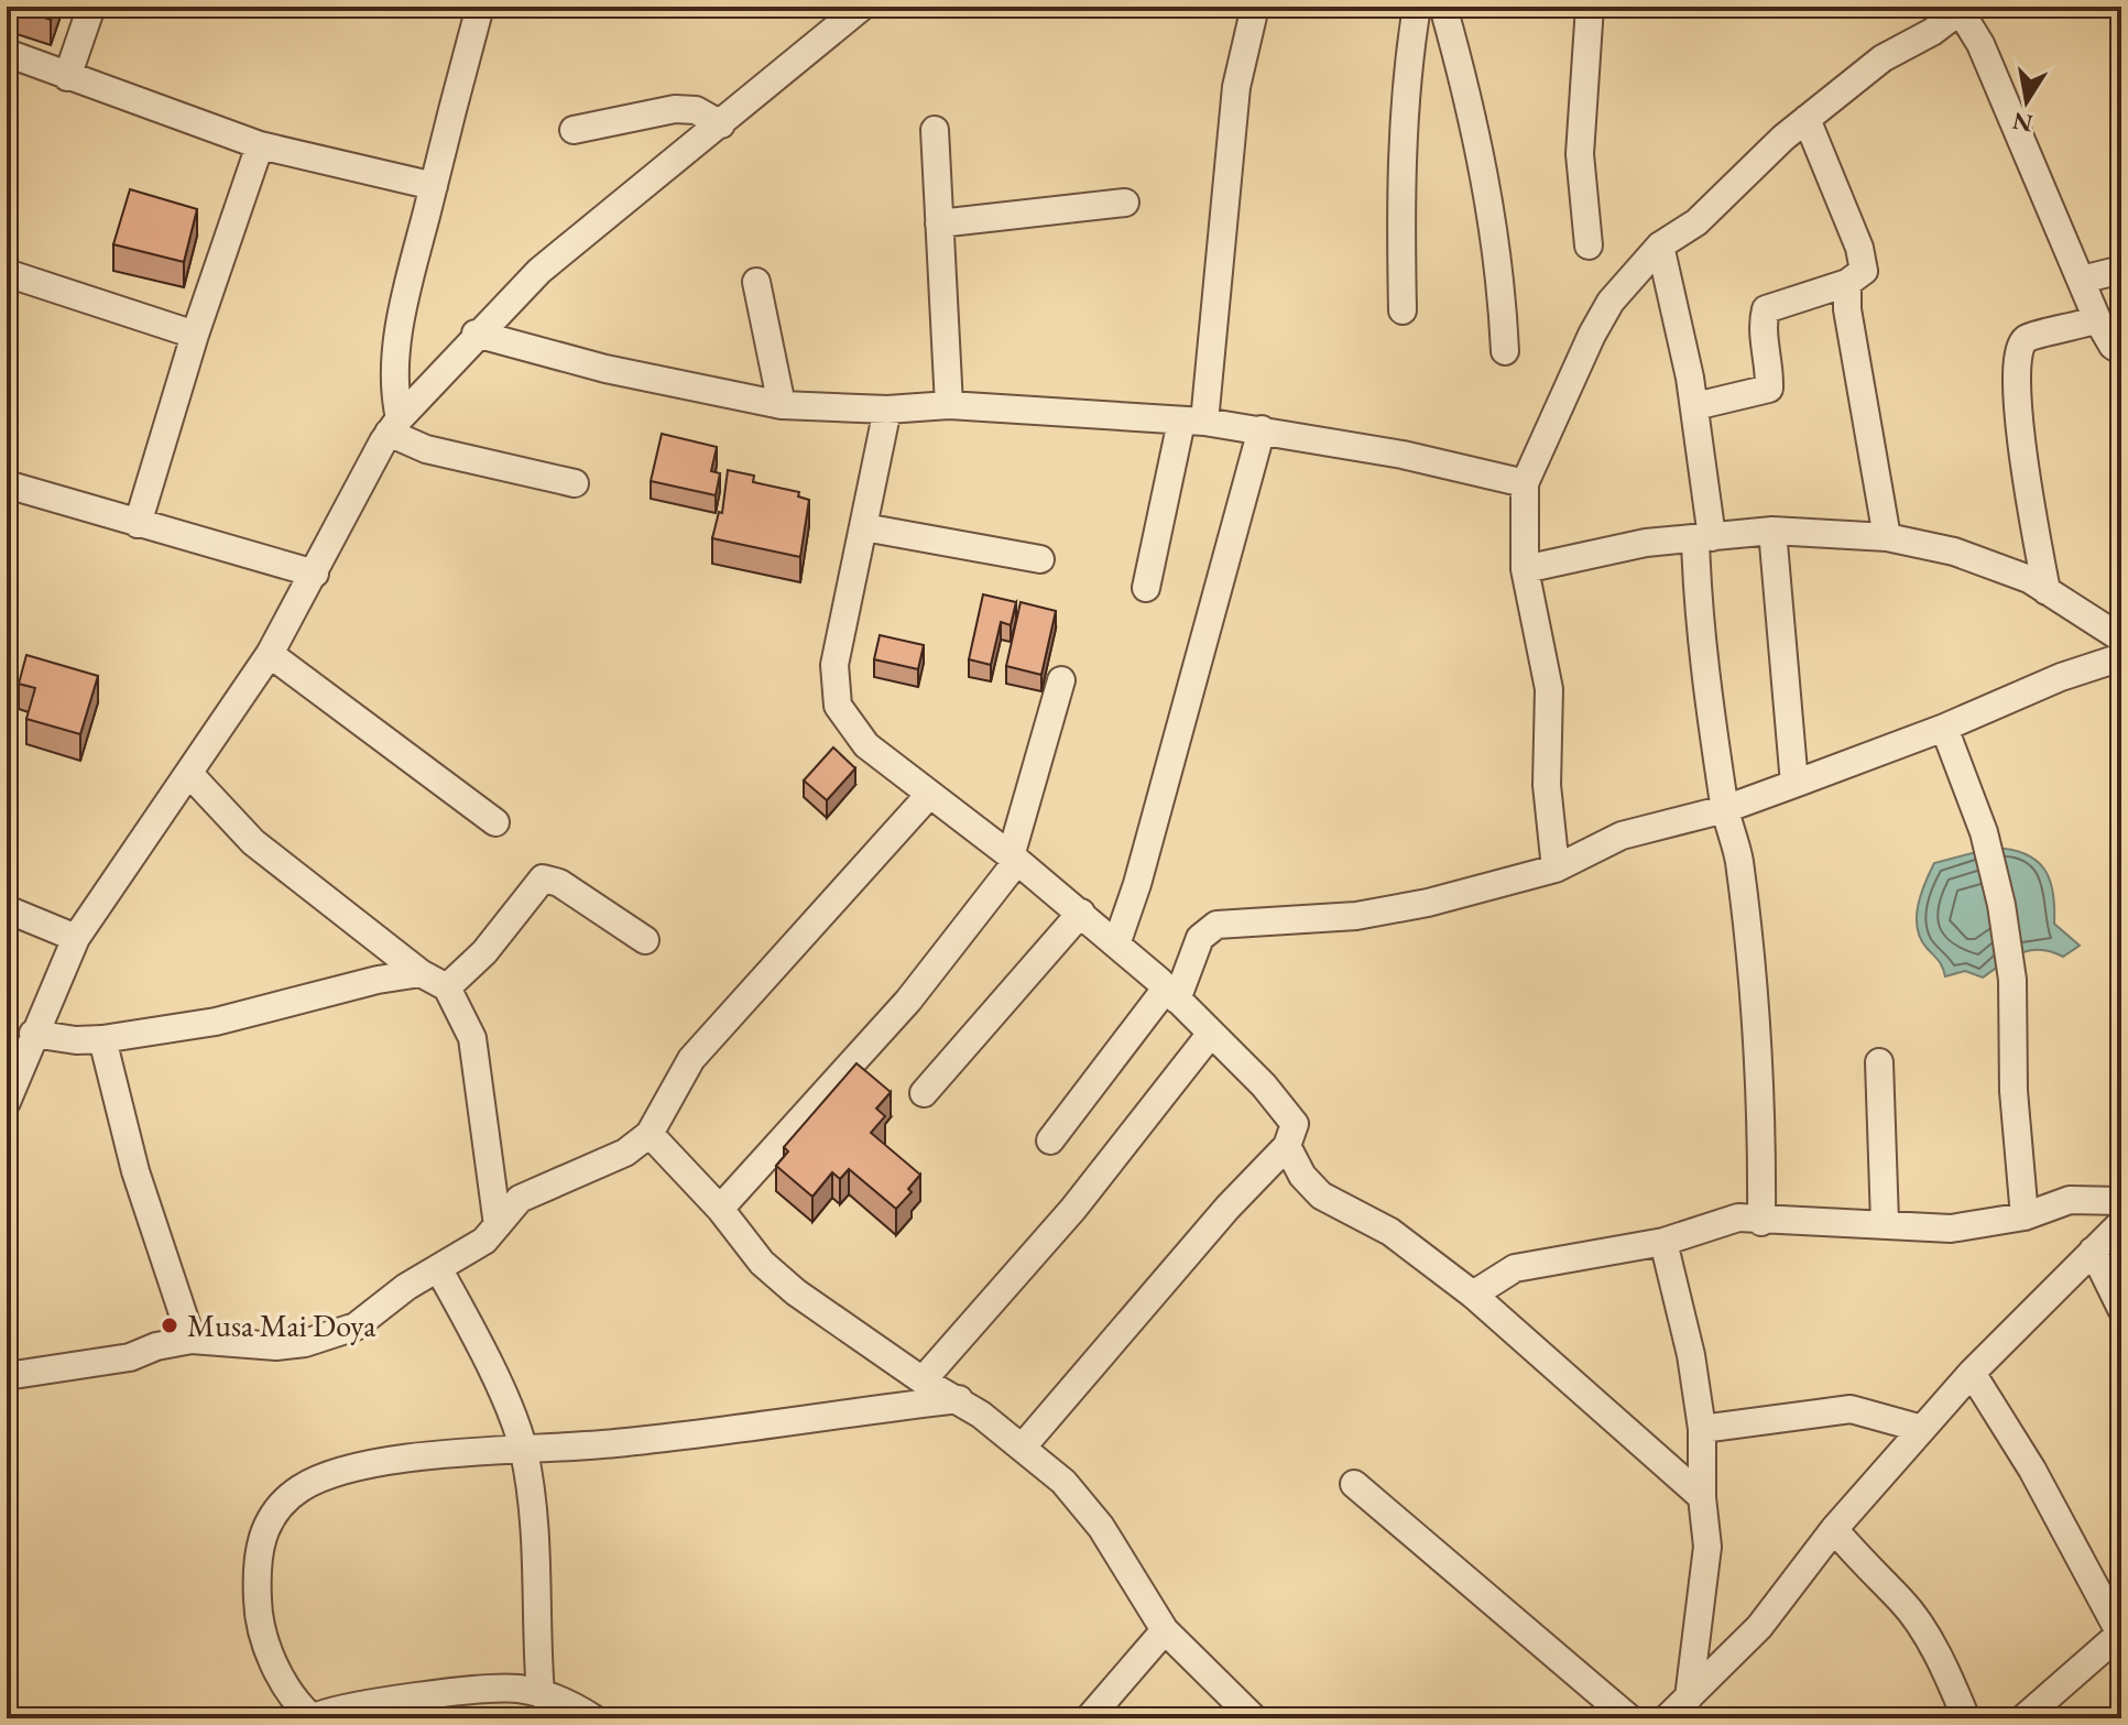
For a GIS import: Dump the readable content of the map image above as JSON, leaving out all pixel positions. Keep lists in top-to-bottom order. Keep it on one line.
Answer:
{"places":["Musa Mai Doya"],"north":"bottom"}
